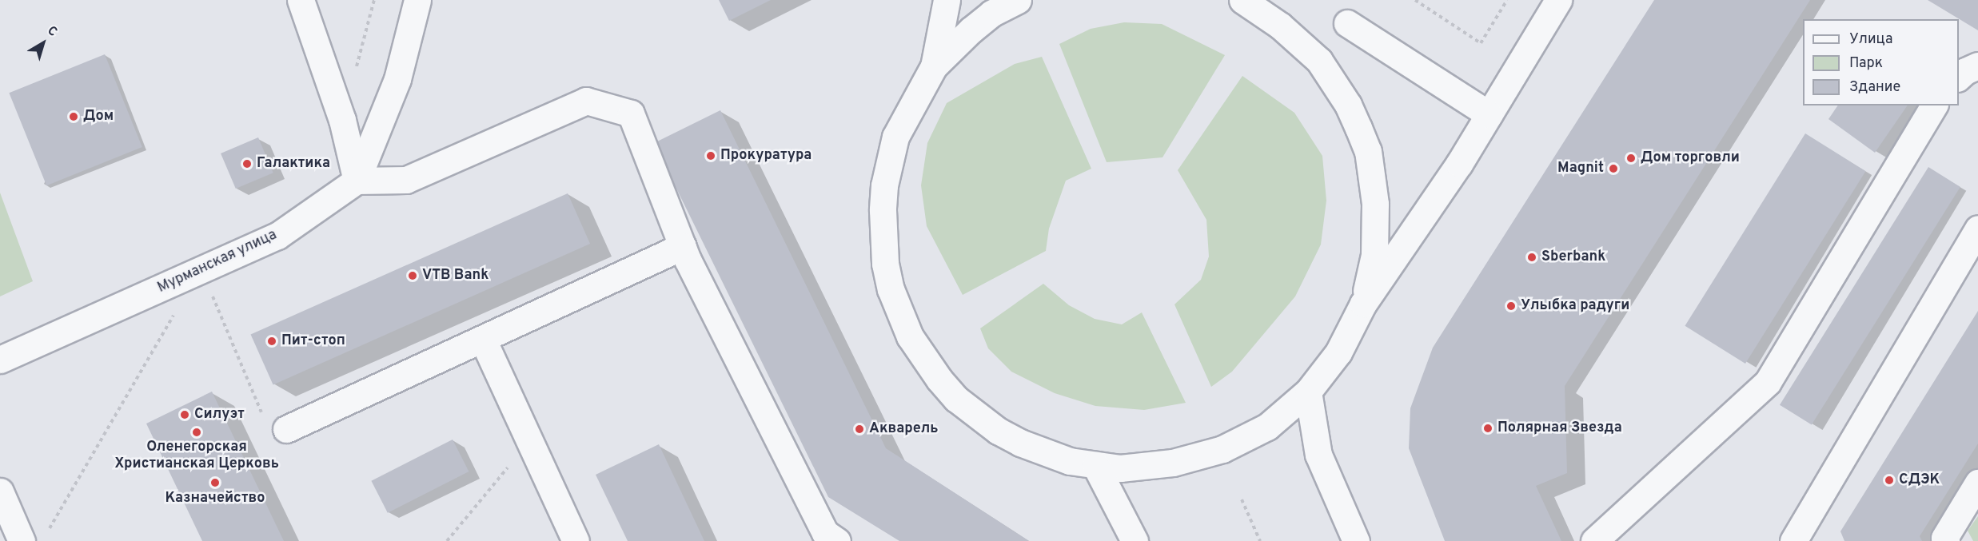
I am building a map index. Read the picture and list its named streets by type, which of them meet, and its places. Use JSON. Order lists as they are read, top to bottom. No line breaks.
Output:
{"streets":{"street":["Мурманская улица"]},"places":["Дом","Прокуратура","Дом торговли","Галактика","Magnit","Sberbank","VTB Bank","Улыбка радуги","Пит-стоп","Силуэт","Полярная Звезда","Акварель","Оленегорская Христианская Церковь","СДЭК","Казначейство"],"legend":["Улица","Парк","Здание"],"north":"top right"}
